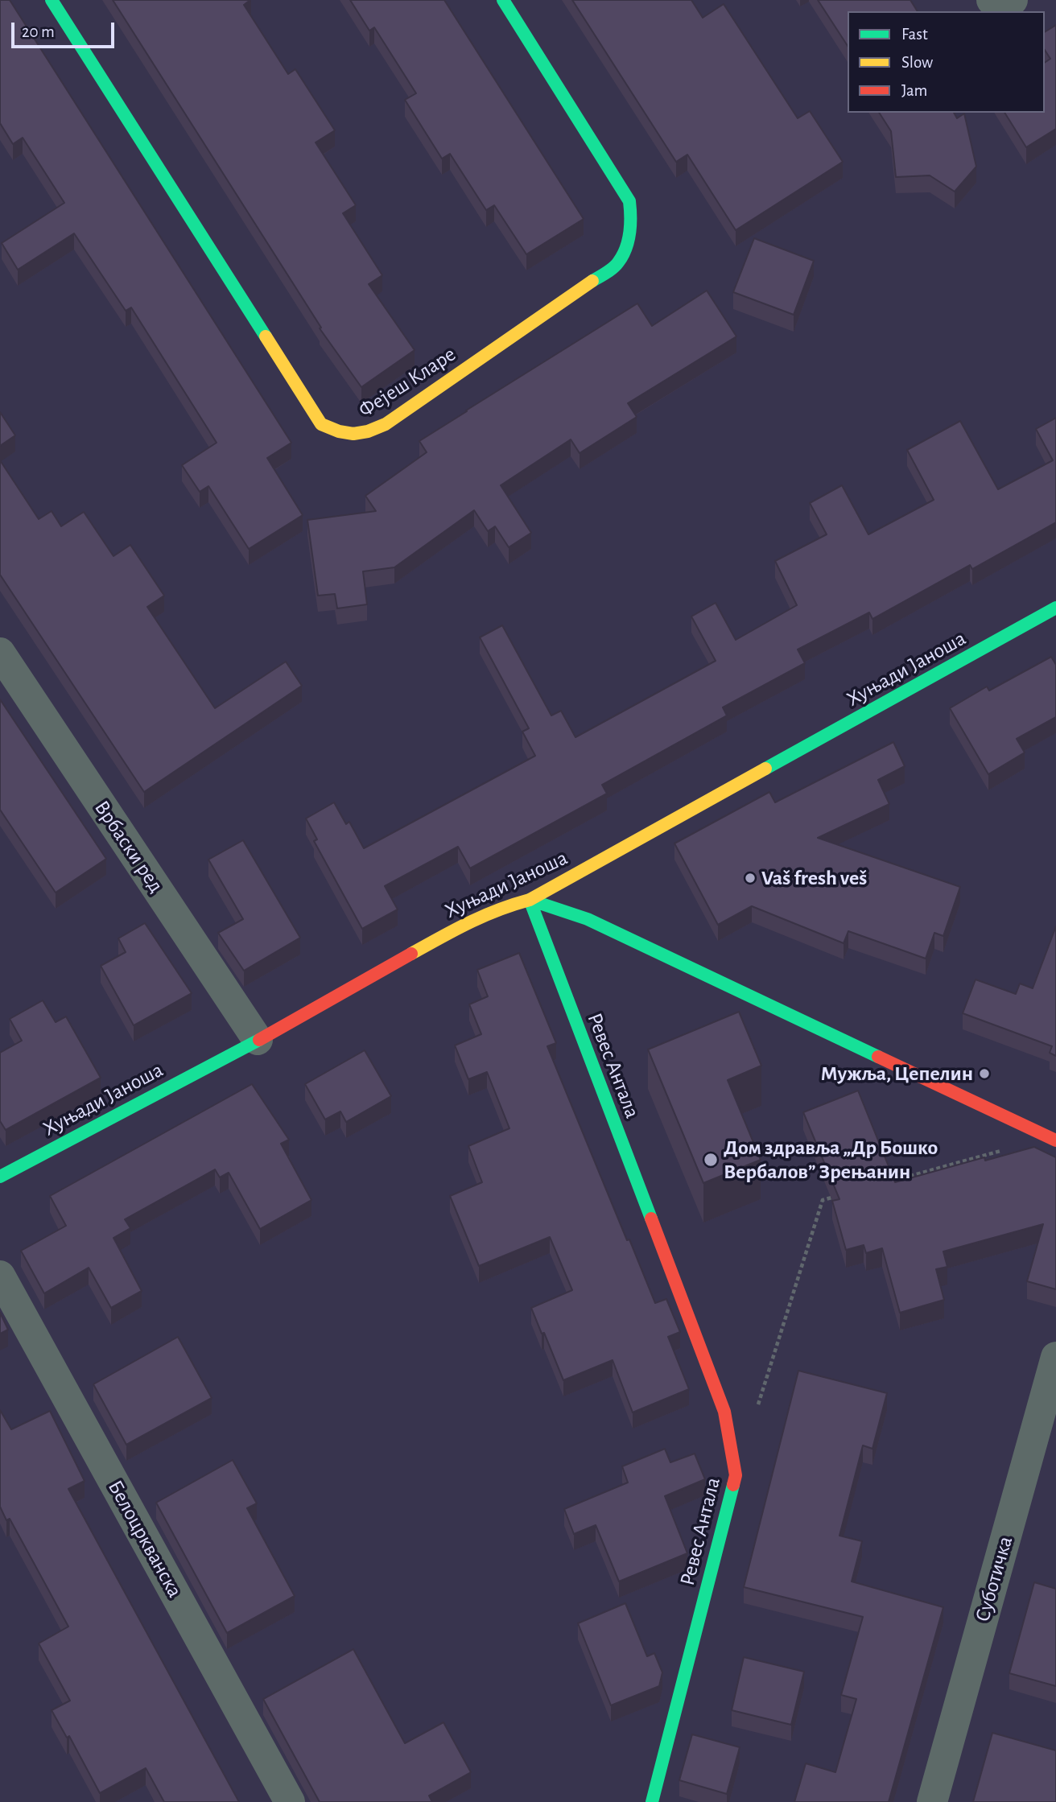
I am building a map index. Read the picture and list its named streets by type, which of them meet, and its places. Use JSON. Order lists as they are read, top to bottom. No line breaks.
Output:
{"streets":{"street":["Фејеш Кларе","Хуњади Јаноша","Врбаски ред","Ревес Антала","Белоцркванска","Суботичка"]},"crossings":[["Хуњади Јаноша","Врбаски ред"],["Хуњади Јаноша","Ревес Антала"]],"places":["Vaš fresh veš","Мужља, Цепелин","Дом здравља „Др Бошко Вербалов” Зрењанин"],"legend":["Fast","Slow","Jam"],"scale_bar":"20 m"}
